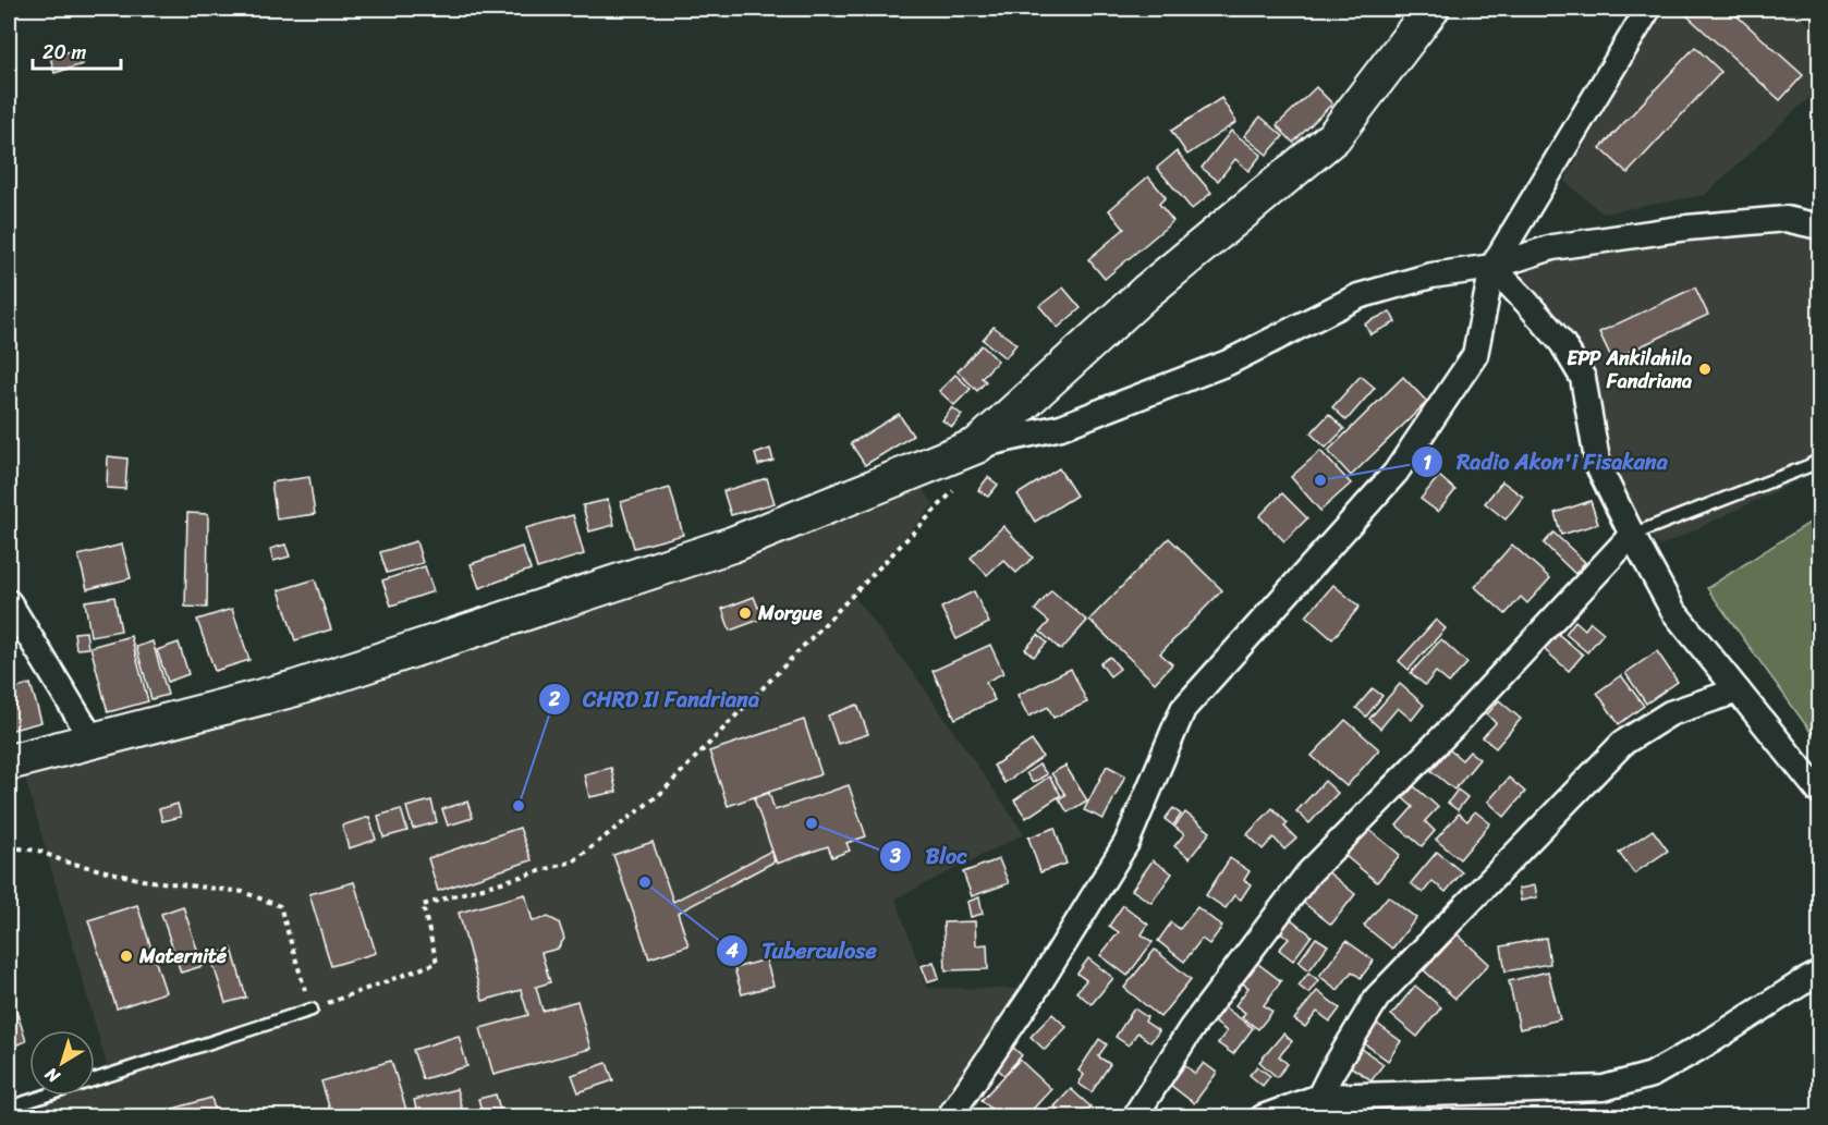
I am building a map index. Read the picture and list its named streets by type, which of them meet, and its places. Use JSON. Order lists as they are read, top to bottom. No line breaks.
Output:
{"places":["EPP Ankilahila Fandriana","Radio Akon'i Fisakana","Morgue","CHRD II Fandriana","Bloc","Tuberculose","Maternité"],"scale_bar":"20 m","north":"bottom left"}
